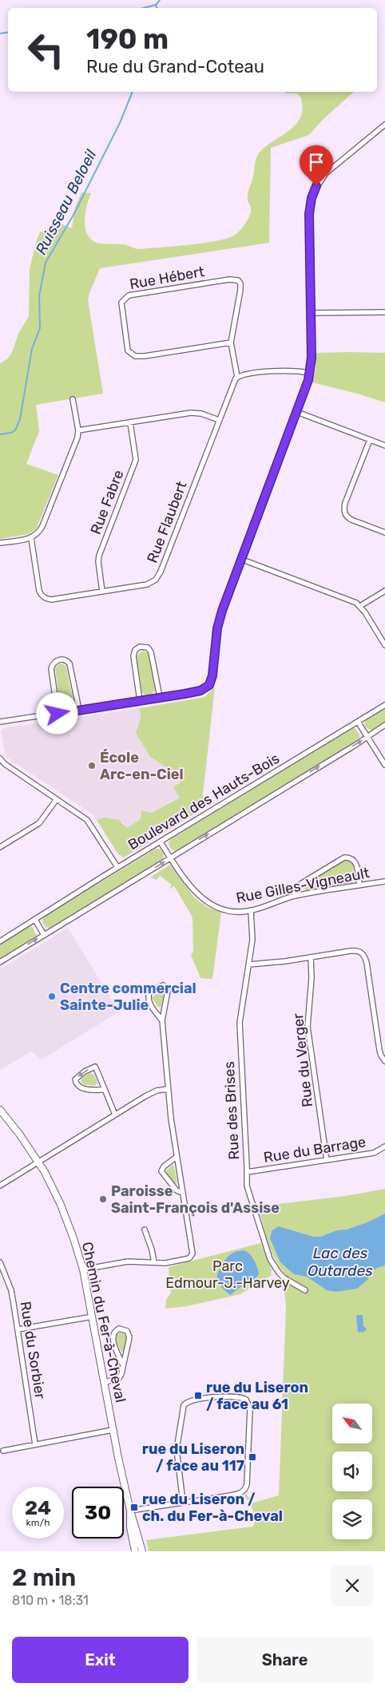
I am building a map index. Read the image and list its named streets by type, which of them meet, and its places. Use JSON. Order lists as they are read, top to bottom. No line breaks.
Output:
{"streets":{"street":["Rue Hébert","Rue Fabre","Rue Flaubert","Boulevard des Hauts-Bois","Rue Gilles-Vigneault","Rue du Verger","Rue des Brises","Rue du Barrage","Chemin du Fer-à-Cheval","Rue du Sorbier"]},"crossings":[["Rue Hébert","Rue Flaubert"],["Rue Fabre","Rue Flaubert"],["Boulevard des Hauts-Bois","Rue Gilles-Vigneault"],["Rue Gilles-Vigneault","Rue des Brises"],["Rue du Verger","Rue du Barrage"],["Rue des Brises","Rue du Barrage"]],"water":["Ruisseau Beloeil","Lac des Outardes"],"parks":["Parc Edmour-J.-Harvey"],"places":{"other":["École Arc-en-Ciel","Centre commercial Sainte-Julie","Paroisse Saint-François d'Assise"],"transit":["rue du Liseron / face au 61","rue du Liseron / face au 117","rue du Liseron / ch. du Fer-à-Cheval"]},"north":"top left","page":{"turn":["190 m","Rue du Grand-Coteau"],"speed":"24 km/h","limit":"30","heading":["2 min","810 m · 18:31"],"buttons":["Exit","Share"]}}
